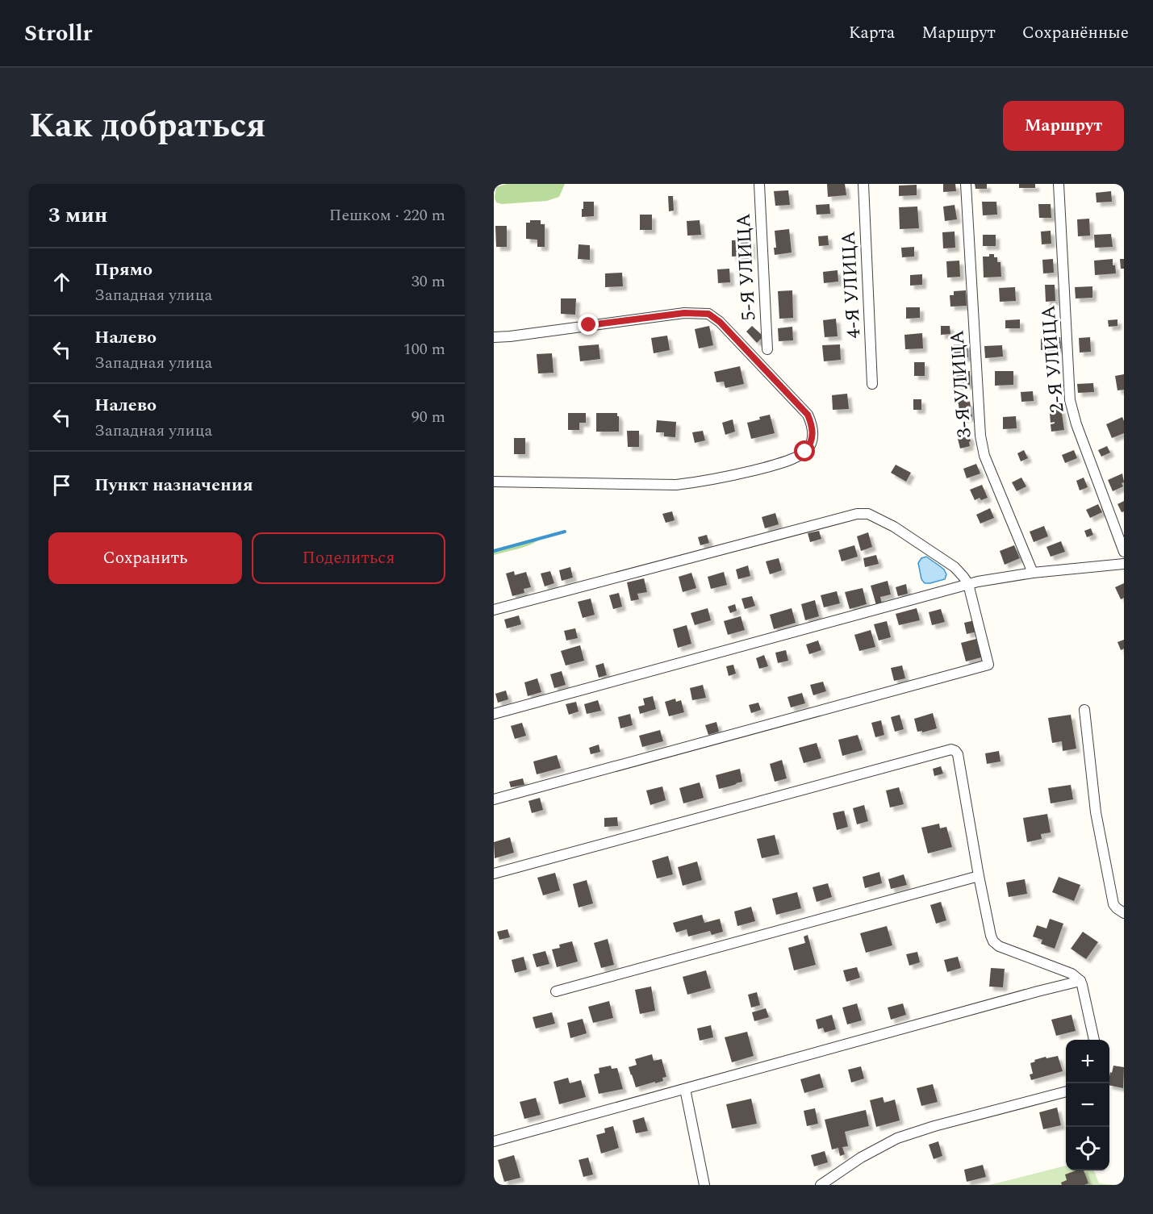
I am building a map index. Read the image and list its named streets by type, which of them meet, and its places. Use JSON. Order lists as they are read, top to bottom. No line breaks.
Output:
{"streets":{"street":["5-Я УЛИЦА","4-Я УЛИЦА","2-Я УЛИЦА","3-Я УЛИЦА"]},"page":{"header":"Strollr","nav":["Карта","Маршрут","Сохранённые"],"title":"Как добраться","buttons":["Маршрут",["Сохранить","Поделиться"]],"heading":["3 мин","Пешком · 220 m"],"list":[["Прямо","Западная улица","30 m"],["Налево","Западная улица","100 m"],["Налево","Западная улица","90 m"],"Пункт назначения"],"map_buttons":["+","−"]}}
